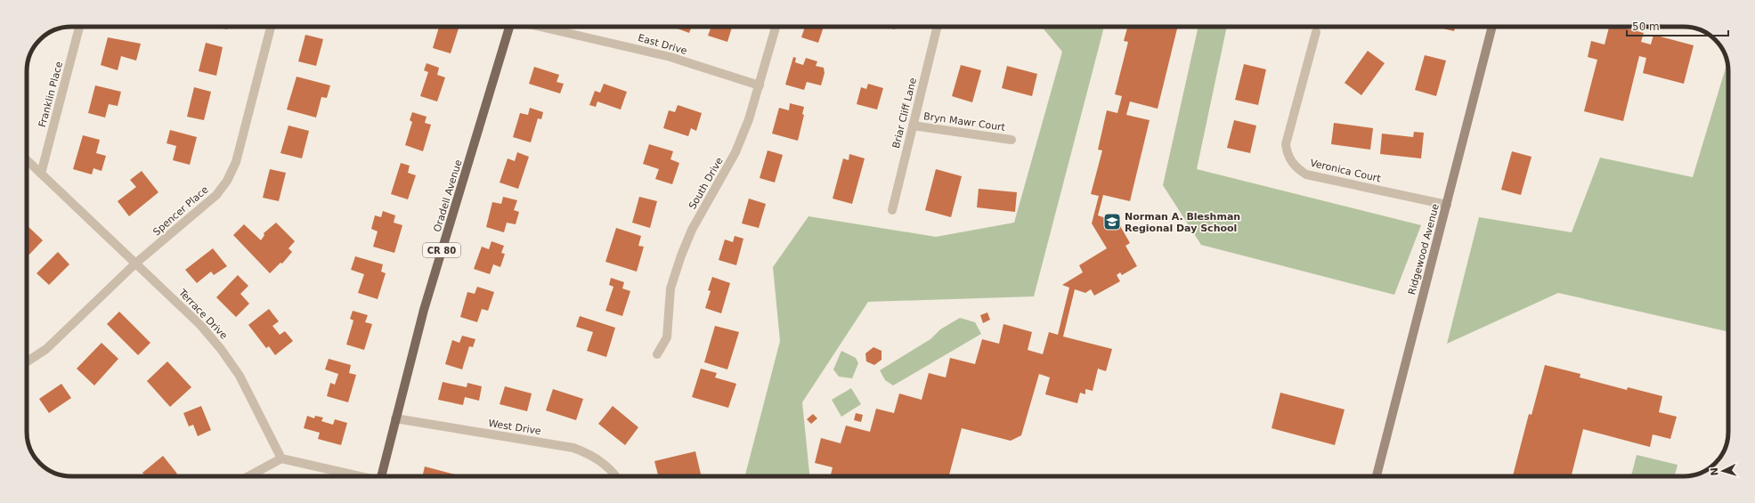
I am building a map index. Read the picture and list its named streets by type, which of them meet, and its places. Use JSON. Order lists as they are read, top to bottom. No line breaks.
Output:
{"streets":{"main road":["Oradell Avenue","CR 80"],"street":["East Drive","Franklin Place","Briar Cliff Lane","Bryn Mawr Court","Veronica Court","South Drive","Spencer Place","Ridgewood Avenue","Terrace Drive","West Drive"]},"crossings":[["East Drive","South Drive"],["Franklin Place","Terrace Drive"],["Briar Cliff Lane","Bryn Mawr Court"],["Veronica Court","Ridgewood Avenue"],["Oradell Avenue","West Drive"],["Spencer Place","Terrace Drive"]],"places":{"school or university":["Norman A. Bleshman Regional Day School"]},"scale_bar":"50 m","north":"left"}
